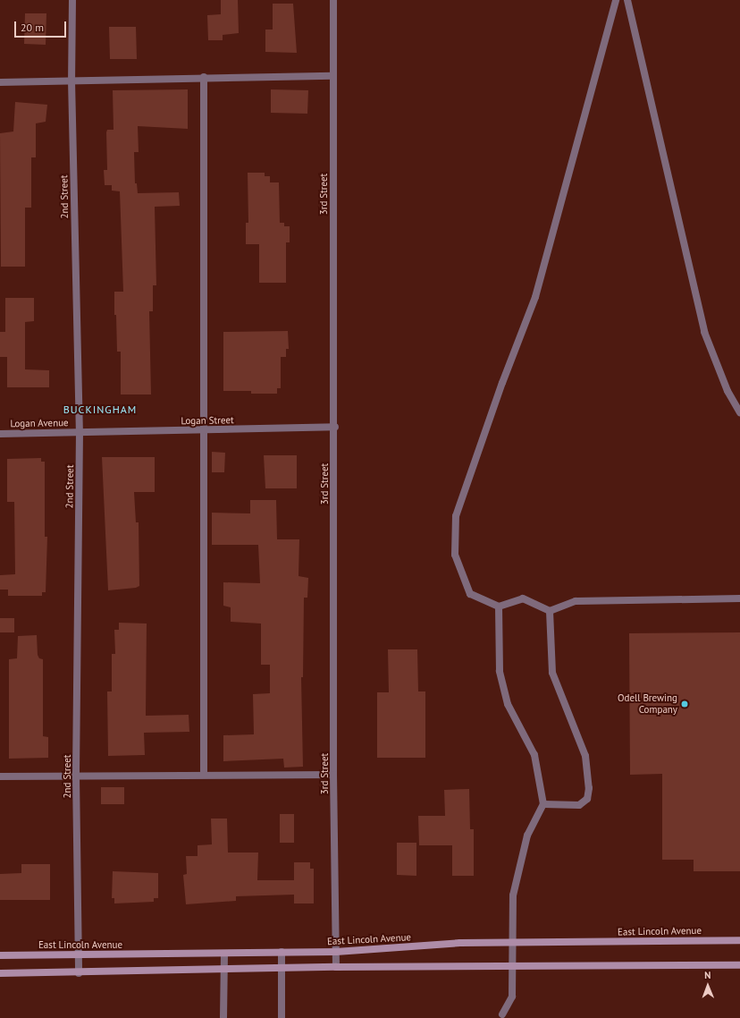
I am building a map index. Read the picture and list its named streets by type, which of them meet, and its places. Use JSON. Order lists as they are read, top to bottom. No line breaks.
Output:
{"streets":{"street":["3rd Street","2nd Street","Logan Street","Logan Avenue","East Lincoln Avenue"]},"crossings":[["3rd Street","Logan Street"],["3rd Street","East Lincoln Avenue"],["2nd Street","Logan Street"],["2nd Street","Logan Avenue"],["2nd Street","East Lincoln Avenue"],["Logan Street","Logan Avenue"]],"districts":["BUCKINGHAM"],"places":["Odell Brewing Company"],"scale_bar":"20 m","north":"top"}
